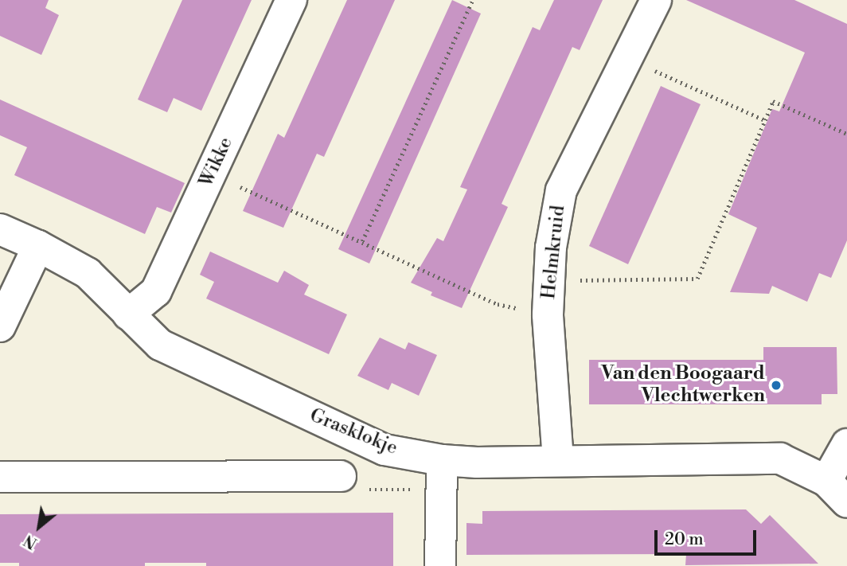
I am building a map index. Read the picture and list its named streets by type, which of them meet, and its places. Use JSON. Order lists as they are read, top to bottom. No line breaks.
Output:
{"streets":{"street":["Wikke","Helmkruid","Grasklokje"]},"crossings":[["Wikke","Grasklokje"],["Helmkruid","Grasklokje"]],"places":["Van den Boogaard Vlechtwerken"],"scale_bar":"20 m","north":"bottom left"}
